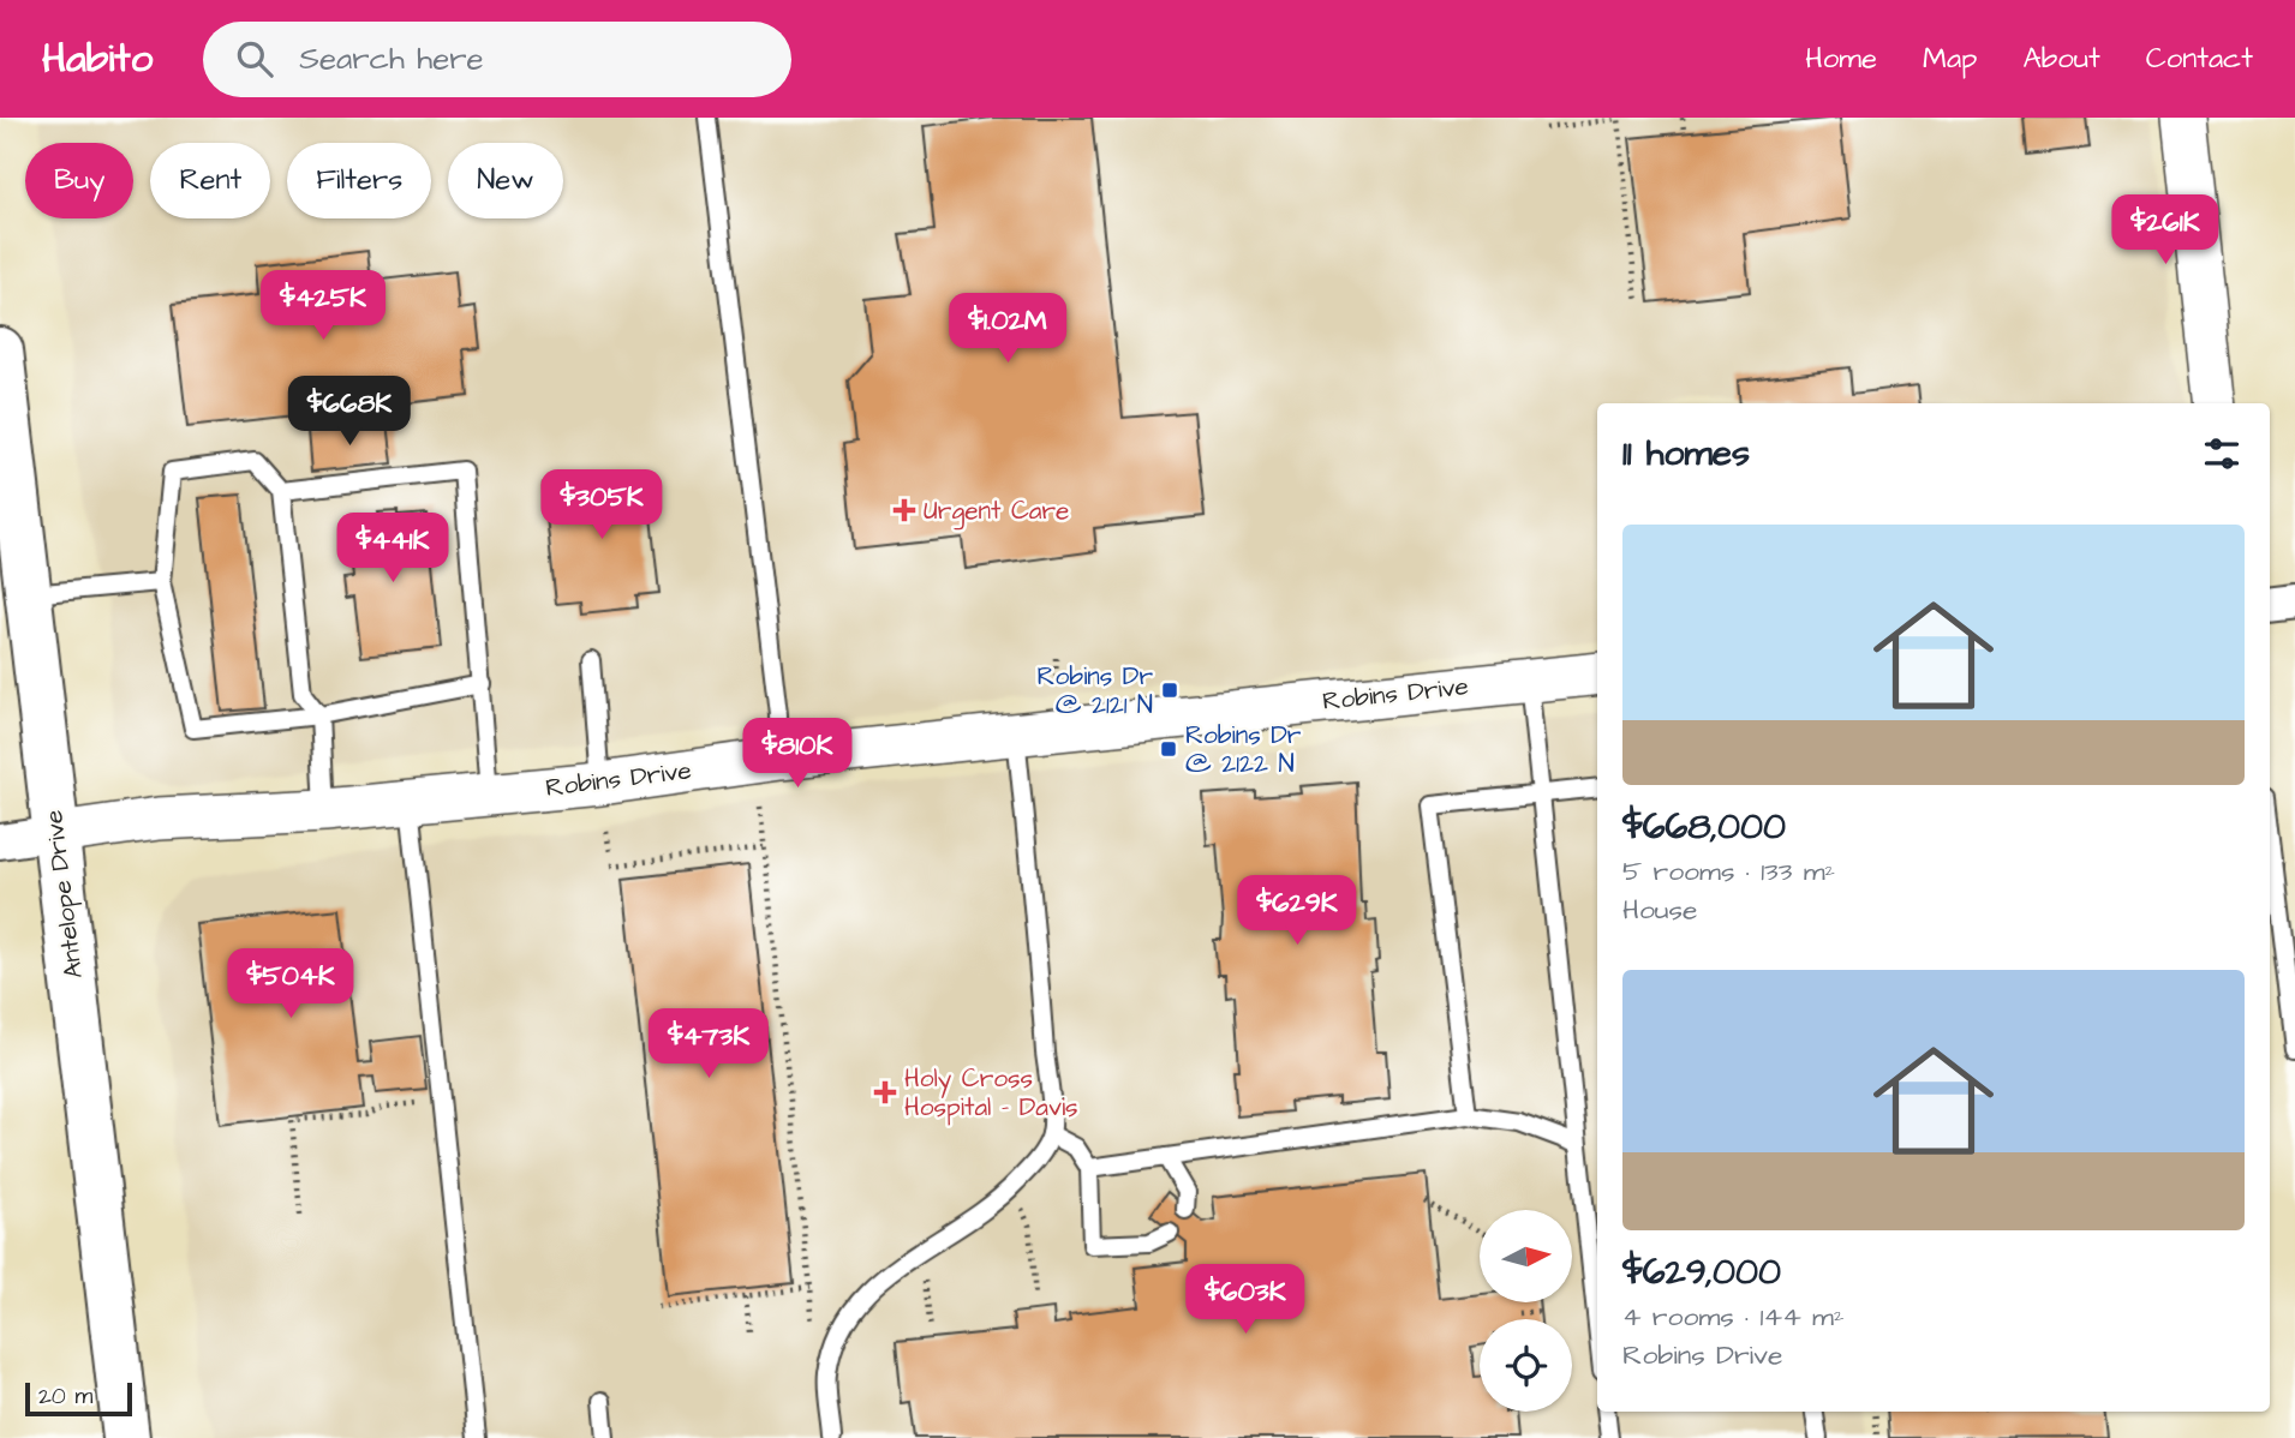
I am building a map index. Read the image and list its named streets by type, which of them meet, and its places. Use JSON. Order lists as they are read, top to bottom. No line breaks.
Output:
{"streets":{"main road":["Antelope Drive"],"street":["Robins Drive"]},"crossings":[["Robins Drive","Antelope Drive"]],"places":{"health":["Urgent Care","Holy Cross Hospital - Davis"],"transit":["Robins Dr @ 2121 N","Robins Dr @ 2122 N"]},"scale_bar":"20 m","north":"right","page":{"header":"Habito","search":"Search here","nav":["Home","Map","About","Contact"],"chip":["Buy","Rent","Filters","New"],"price":["$261K","$425K","$1.02M","$668K","$305K","$441K","$810K","$629K","$504K","$473K","$603K"],"heading":"11 homes","list":[{"name":"$668,000","note":"5 rooms · 133 m² · House"},{"name":"$629,000","note":"4 rooms · 144 m² · Robins Drive"}],"scale":"20 m"}}
